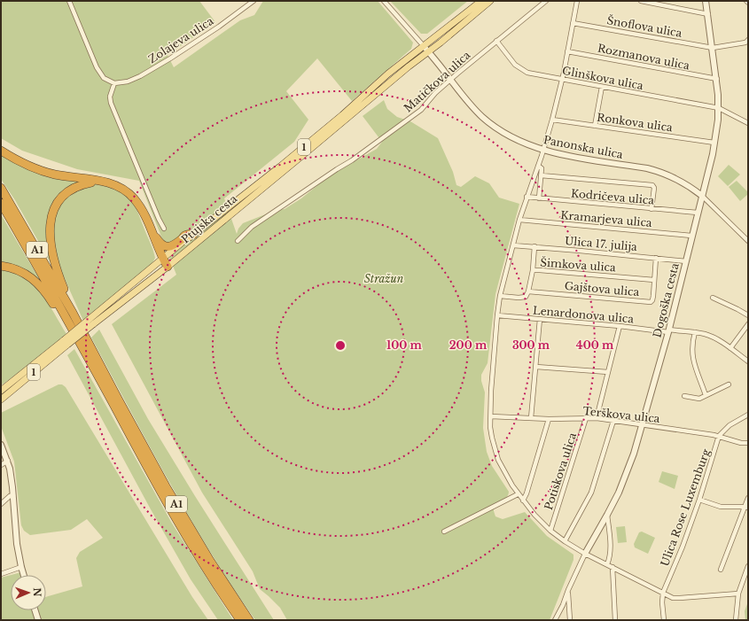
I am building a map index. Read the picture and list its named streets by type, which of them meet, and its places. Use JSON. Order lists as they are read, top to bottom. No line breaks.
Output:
{"streets":{"highway":["A1"],"main road":["1","Ptujska cesta"],"street":["Šnoflova ulica","Zolajeva ulica","Rozmanova ulica","Glinškova ulica","Matičkova ulica","Ronkova ulica","Panonska ulica","Kodričeva ulica","Kramarjeva ulica","Ulica 17. julija","Šimkova ulica","Gajštova ulica","Dogoška cesta","Lenardonova ulica","Terškova ulica","Potiskova ulica","Ulica Rose Luxemburg"]},"crossings":[["Šnoflova ulica","Dogoška cesta"],["Rozmanova ulica","Dogoška cesta"],["Glinškova ulica","Matičkova ulica"],["Glinškova ulica","Dogoška cesta"],["Matičkova ulica","Panonska ulica"],["Ronkova ulica","Dogoška cesta"],["Panonska ulica","Ptujska cesta"],["Panonska ulica","Dogoška cesta"],["Kodričeva ulica","Dogoška cesta"],["Kramarjeva ulica","Dogoška cesta"],["Ulica 17. julija","Gajštova ulica"],["Ulica 17. julija","Dogoška cesta"],["Šimkova ulica","Gajštova ulica"],["Dogoška cesta","Lenardonova ulica"],["Dogoška cesta","Terškova ulica"],["Terškova ulica","Potiskova ulica"],["Terškova ulica","Ulica Rose Luxemburg"]],"parks":["Stražun"],"north":"right","rings":["100 m","200 m","300 m","400 m"]}
